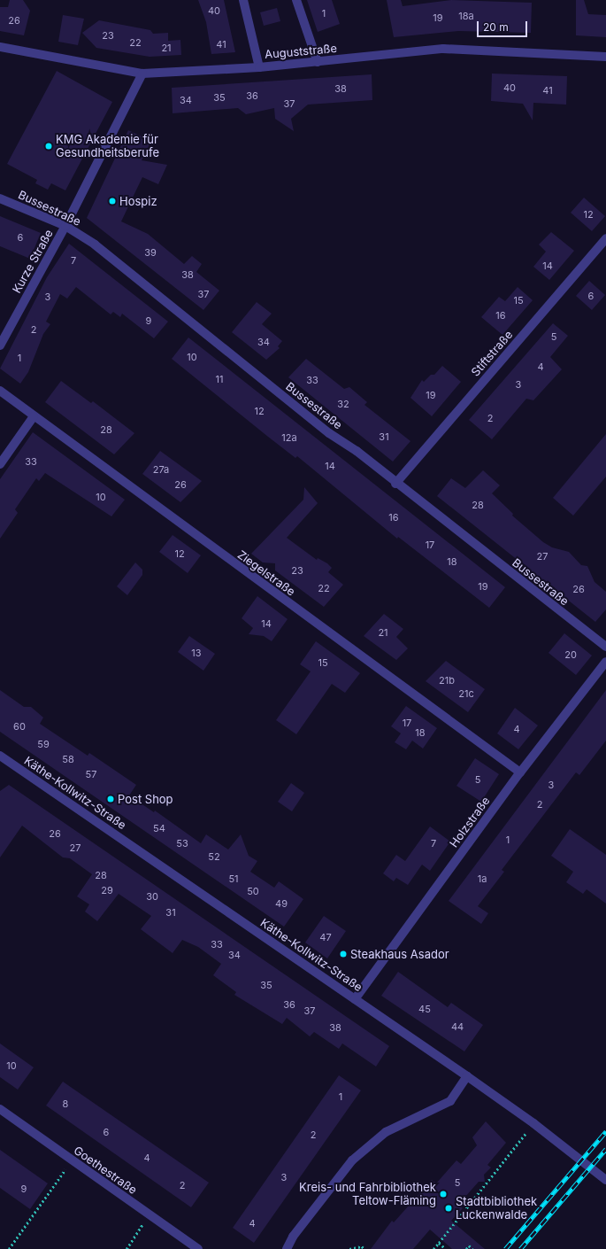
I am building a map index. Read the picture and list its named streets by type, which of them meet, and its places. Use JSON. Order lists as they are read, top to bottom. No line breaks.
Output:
{"streets":{"street":["Auguststraße","Bussestraße","Kurze Straße","Stiftstraße","Ziegelstraße","Käthe-Kollwitz-Straße","Holzstraße","Goethestraße"]},"crossings":[["Auguststraße","Kurze Straße"],["Bussestraße","Kurze Straße"],["Bussestraße","Stiftstraße"],["Ziegelstraße","Holzstraße"],["Käthe-Kollwitz-Straße","Holzstraße"]],"places":["KMG Akademie für Gesundheitsberufe","Hospiz","Post Shop","Steakhaus Asador","Kreis- und Fahrbibliothek Teltow-Fläming","Stadtbibliothek Luckenwalde"],"house_numbers":["40","1","18a","19","26","23","22","41","21","40","38","41","36","35","34","37","12","6","39","7","14","38","37","6","3","15","16","9","2","5","34","10","1","4","11","33","3","19","32","12","2","28","31","12a","33","14","27a","26","10","28","16","17","12","27","18","23","19","22","26","14","21","13","20","15","21b","21c","17","60","4","18","59","58","57","5","3","2","54","26","1","53","7","27","52","28","51","1a","29","50","30","49","31","47","33","34","35","36","45","37","44","38","10","1","8","6","2","4","3","5","2","9","4"],"scale_bar":"20 m"}
